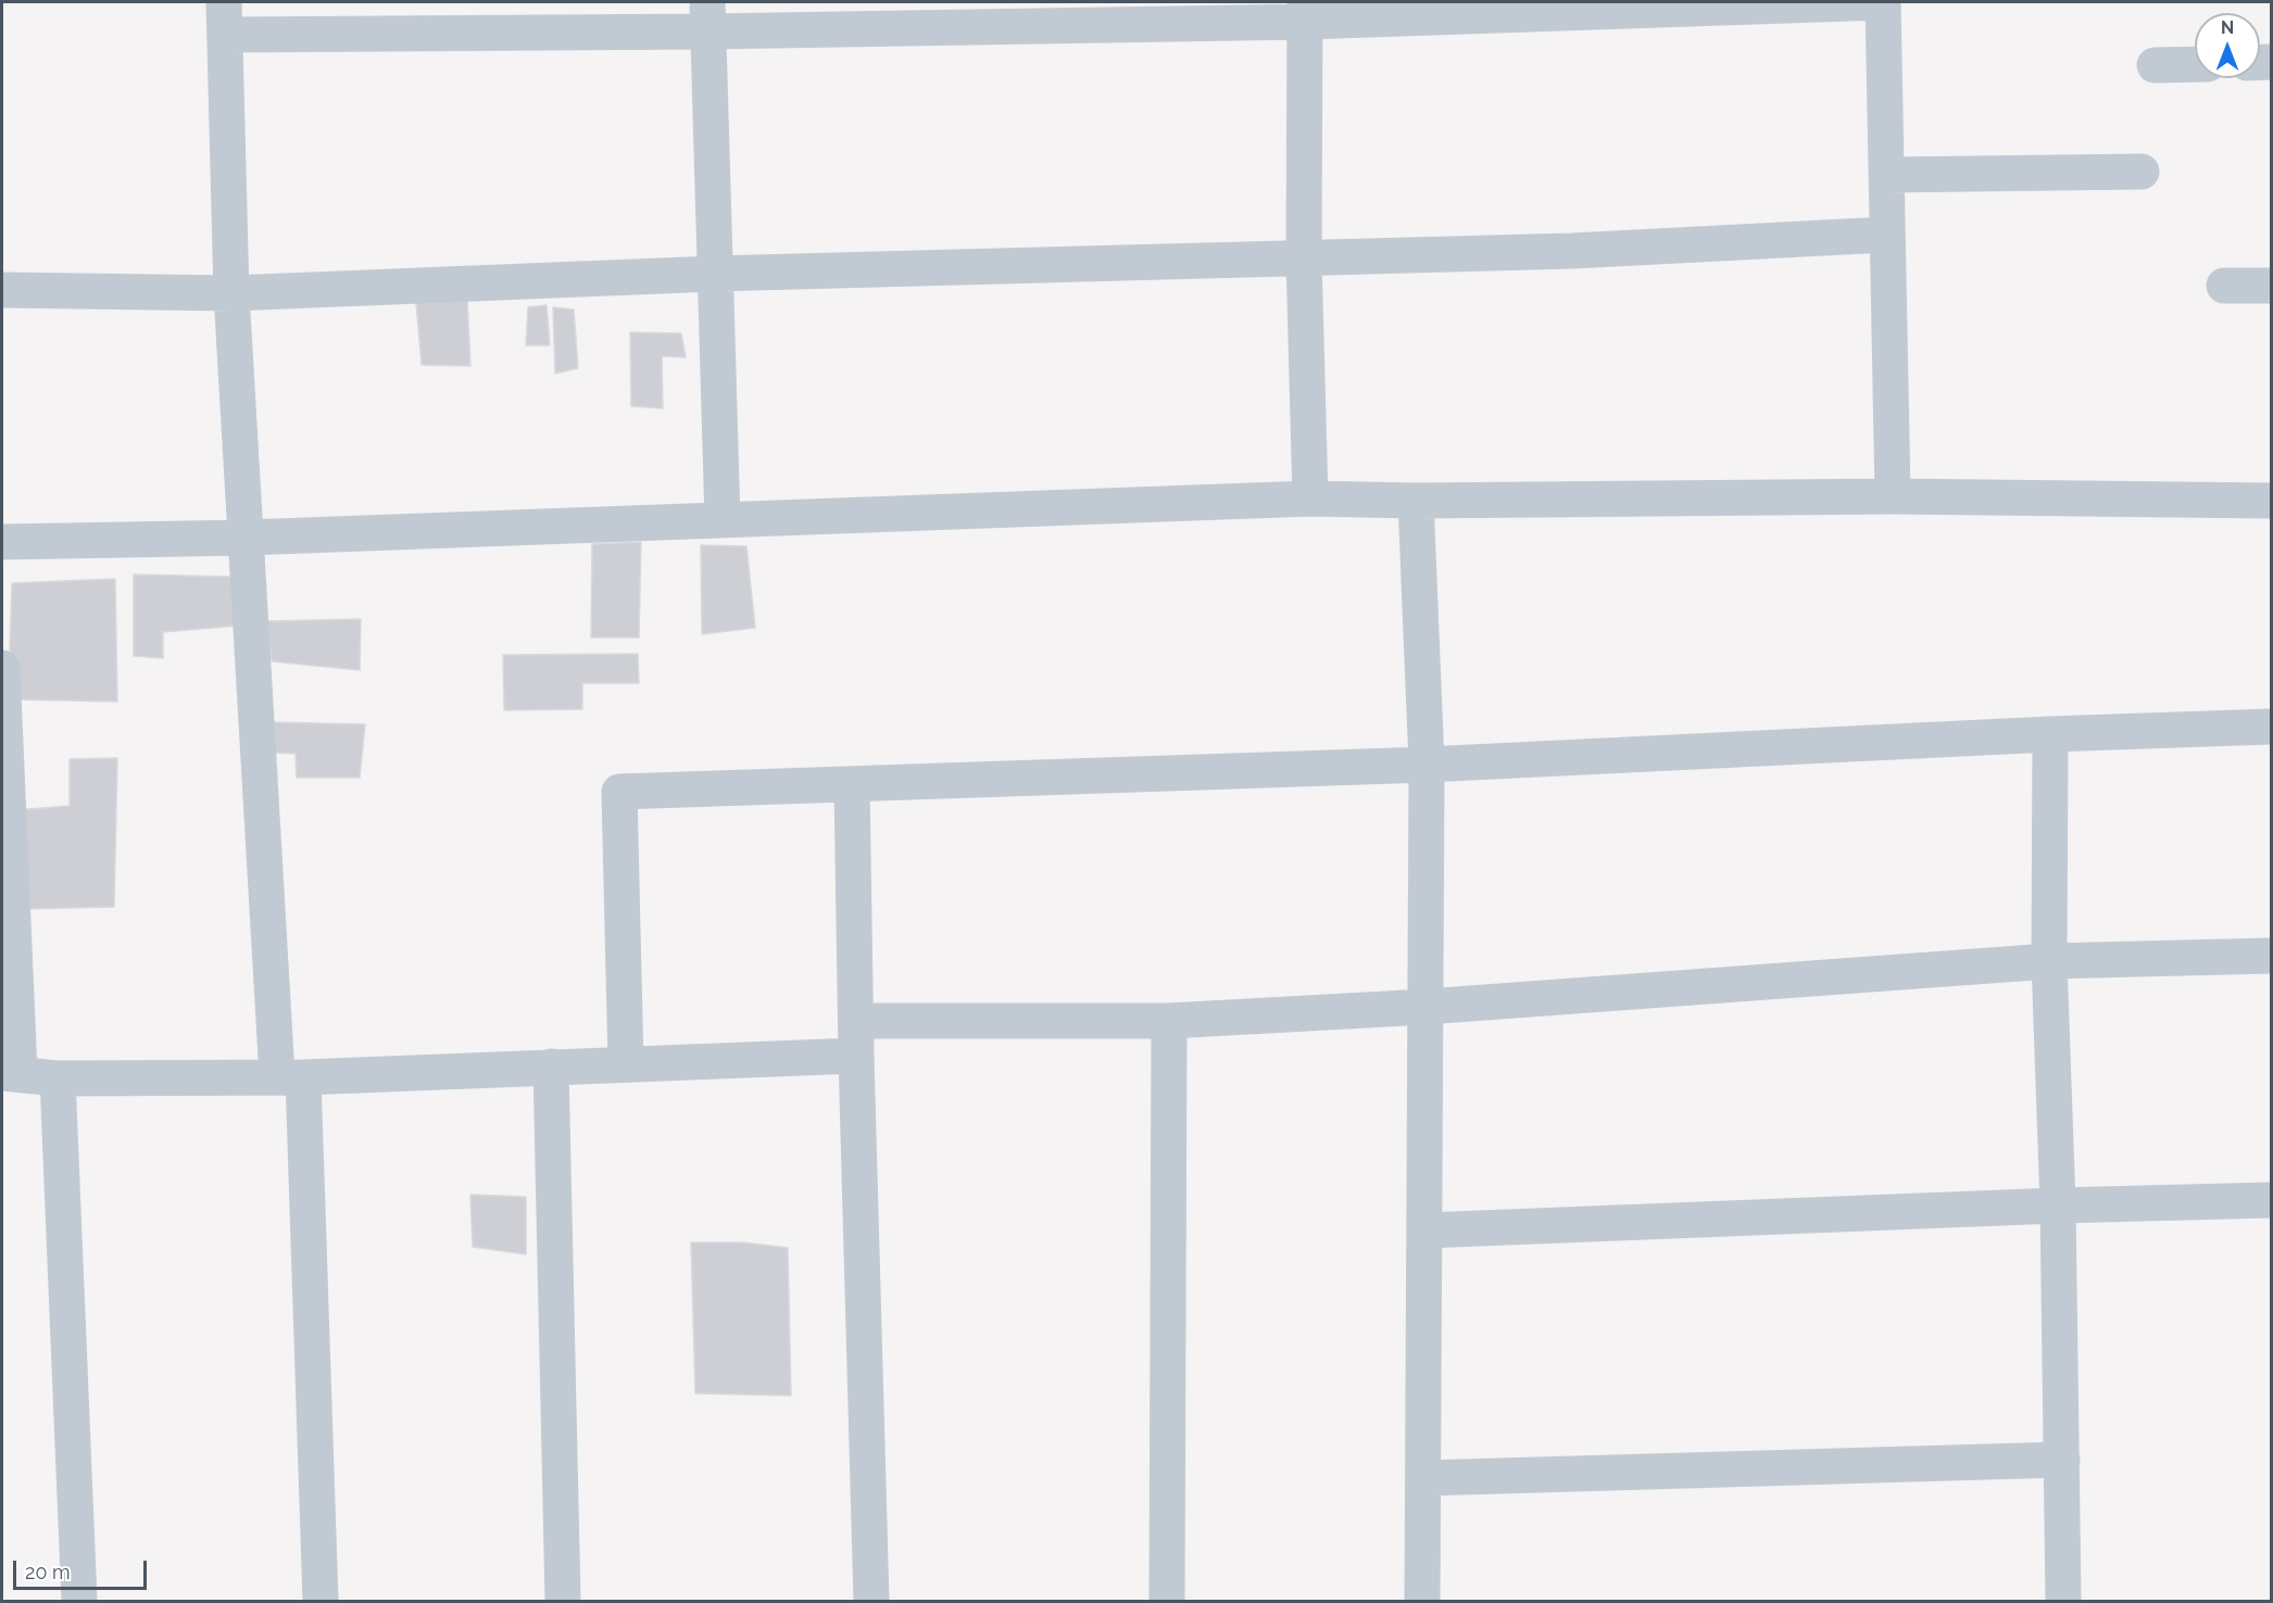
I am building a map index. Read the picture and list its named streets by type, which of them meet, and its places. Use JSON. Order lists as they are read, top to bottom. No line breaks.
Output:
{"scale_bar":"20 m","north":"top"}
